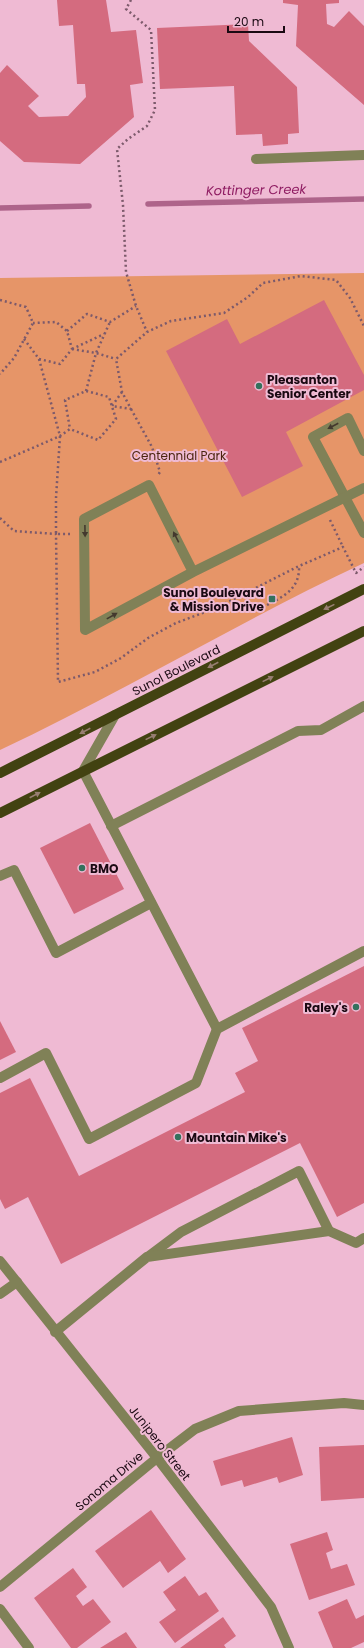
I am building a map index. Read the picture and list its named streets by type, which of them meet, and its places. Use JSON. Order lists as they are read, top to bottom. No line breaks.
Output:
{"streets":{"main road":["Sunol Boulevard"],"street":["Junipero Street","Sonoma Drive"]},"crossings":[["Junipero Street","Sonoma Drive"]],"water":["Kottinger Creek"],"parks":["Centennial Park"],"places":{"other":["Pleasanton Senior Center","BMO","Raley's","Mountain Mike's"],"transit":["Sunol Boulevard & Mission Drive"]},"scale_bar":"20 m"}
